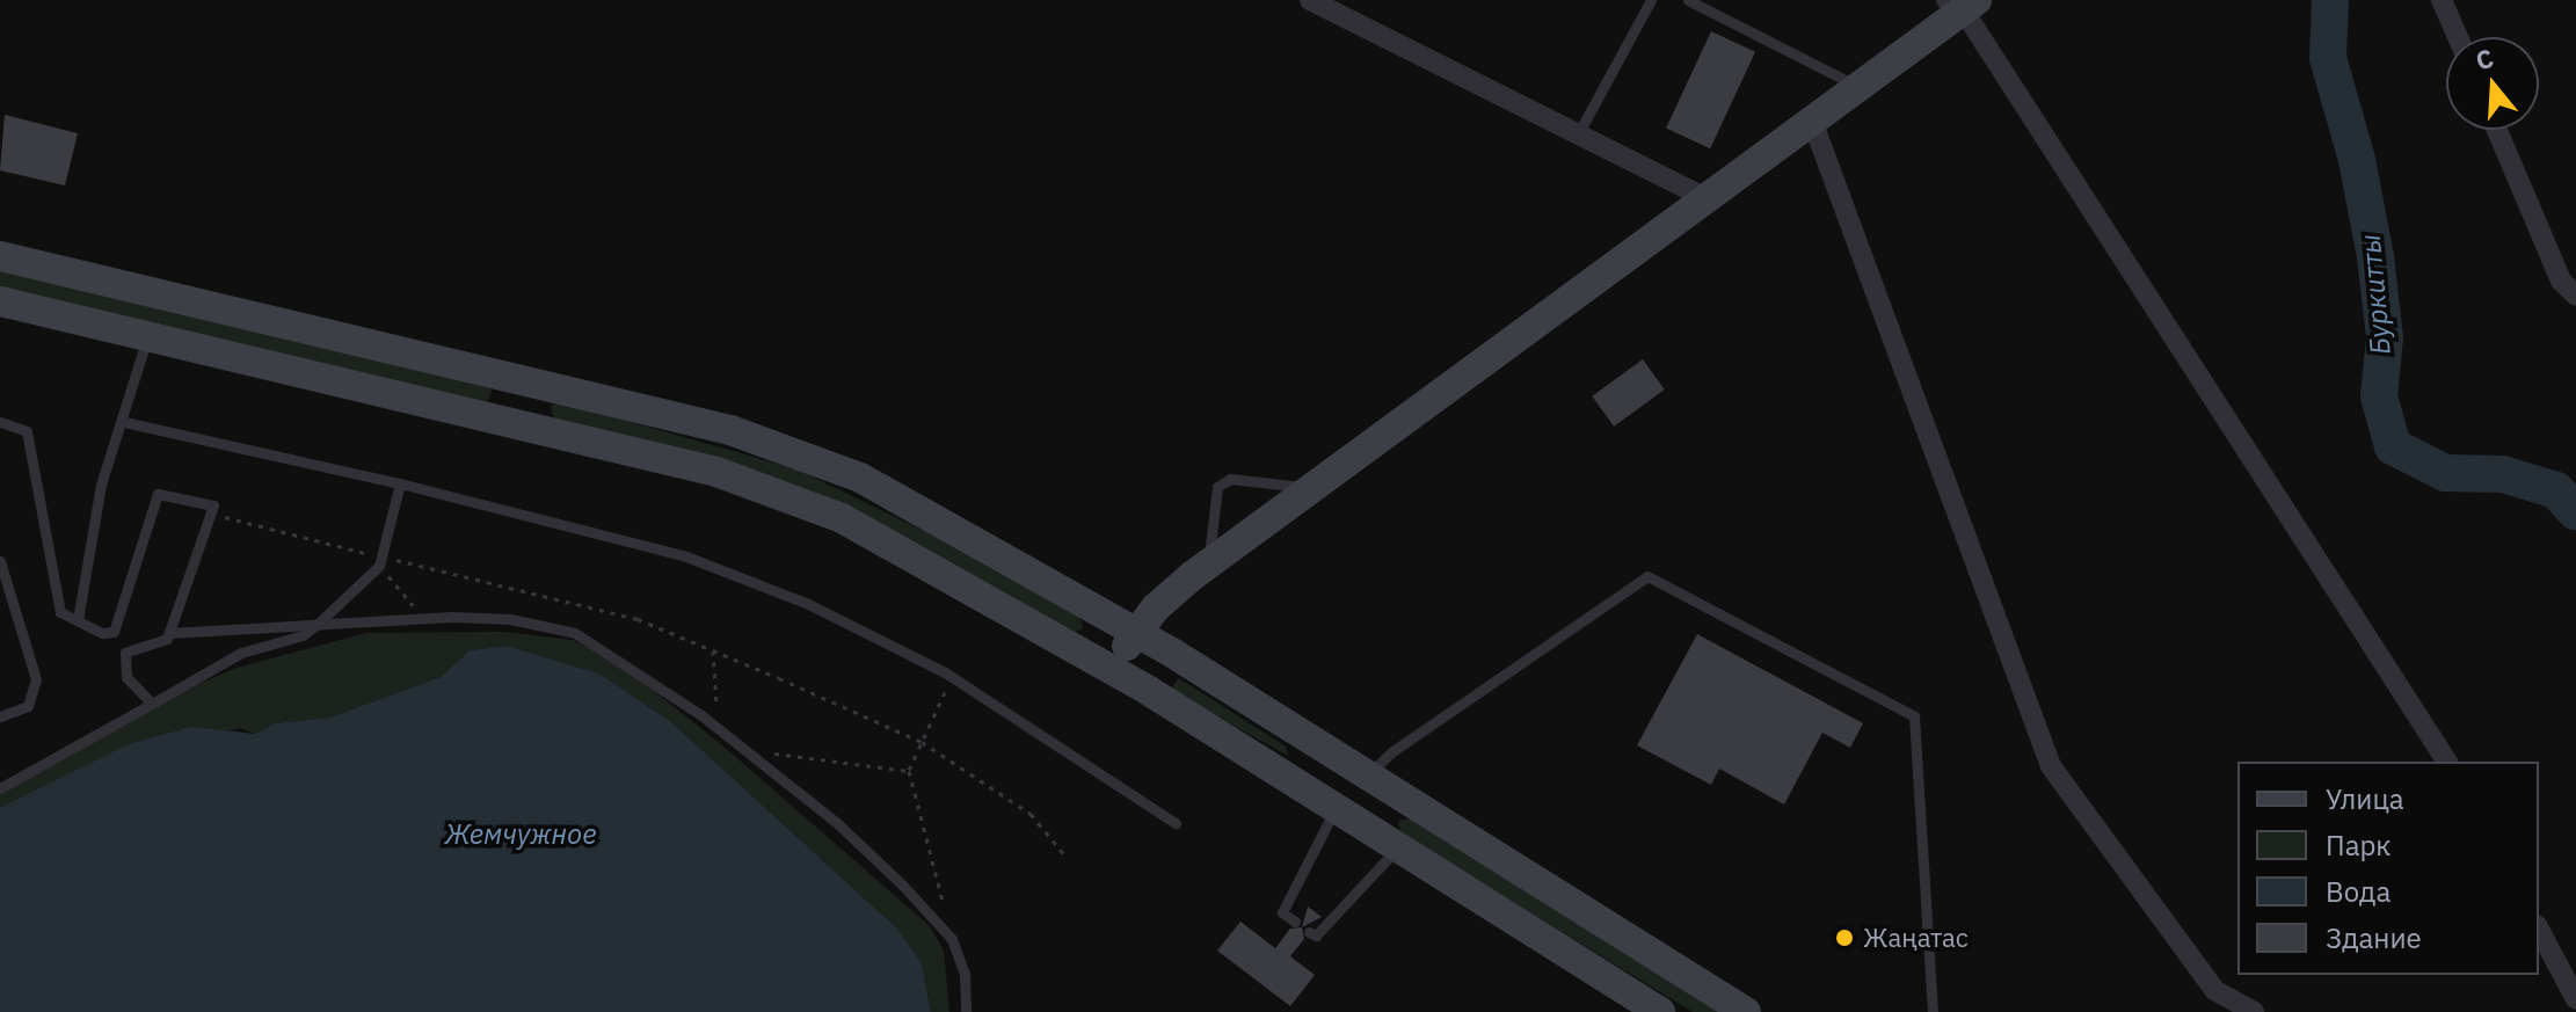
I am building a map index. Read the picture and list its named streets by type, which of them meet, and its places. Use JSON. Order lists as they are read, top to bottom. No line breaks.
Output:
{"water":["Буркитты","Жемчужное"],"places":["Жаңатас"],"legend":["Улица","Парк","Вода","Здание"],"north":"top"}
